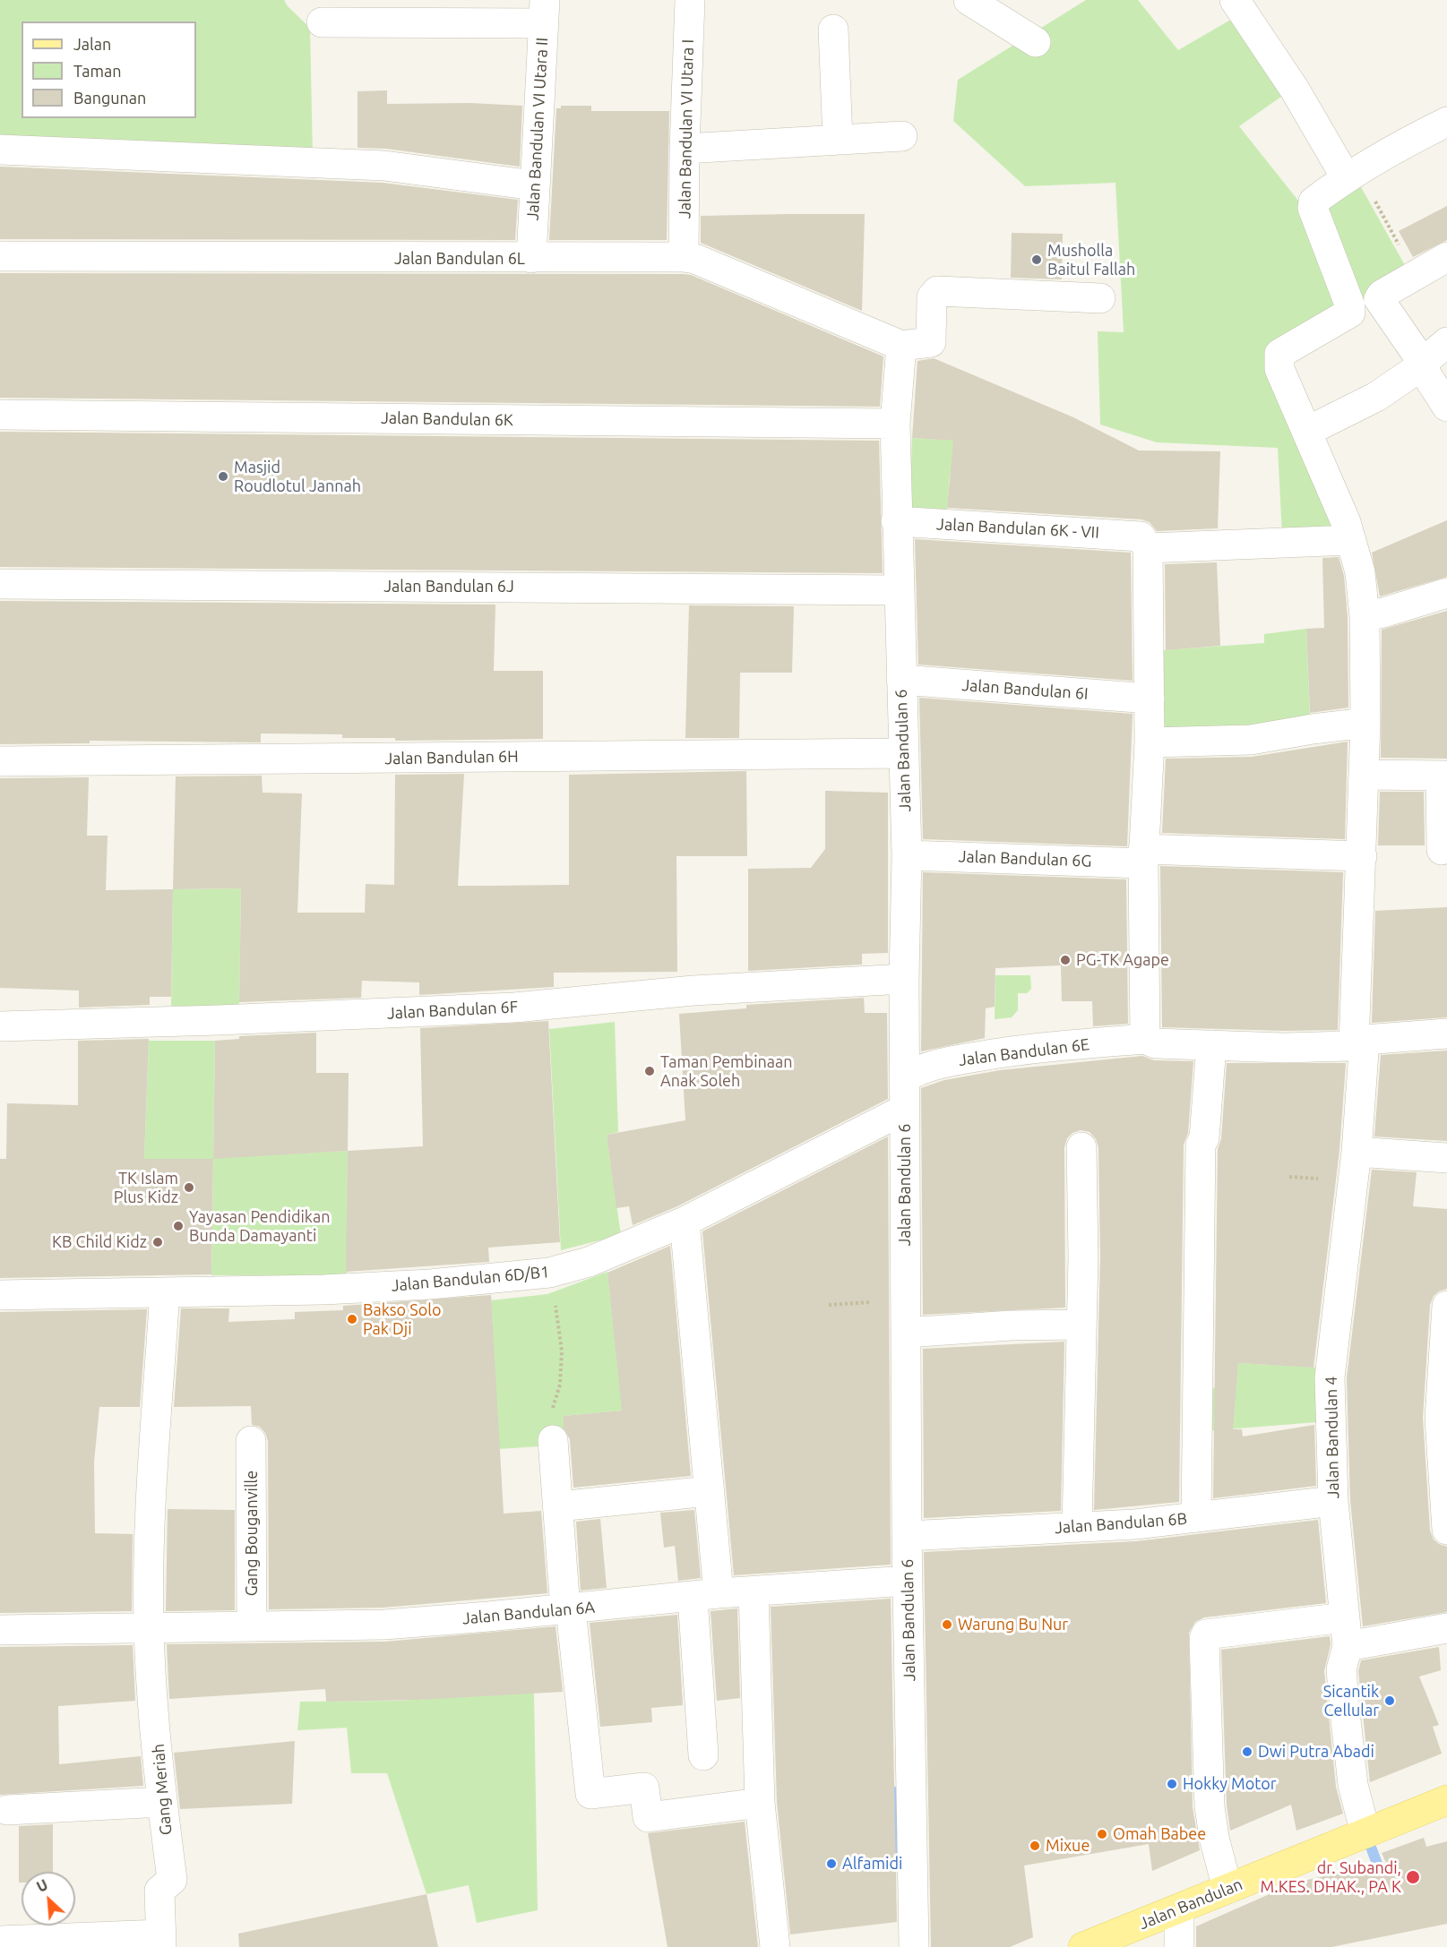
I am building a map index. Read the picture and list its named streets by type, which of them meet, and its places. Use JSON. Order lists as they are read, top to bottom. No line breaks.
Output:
{"streets":{"main road":["Jalan Bandulan"],"street":["Jalan Bandulan VI Utara II","Jalan Bandulan VI Utara I","Jalan Bandulan 6L","Jalan Bandulan 6K","Jalan Bandulan 6K - VII","Jalan Bandulan 6J","Jalan Bandulan 6I","Jalan Bandulan 6","Jalan Bandulan 6H","Jalan Bandulan 6G","Jalan Bandulan 6F","Jalan Bandulan 6E","Jalan Bandulan 6D/B1","Jalan Bandulan 4","Jalan Bandulan 6B","Gang Bouganville","Jalan Bandulan 6A","Gang Meriah"]},"crossings":[["Jalan Bandulan VI Utara II","Jalan Bandulan 6L"],["Jalan Bandulan VI Utara I","Jalan Bandulan 6L"],["Jalan Bandulan 6L","Jalan Bandulan 6"],["Jalan Bandulan 6K","Jalan Bandulan 6"],["Jalan Bandulan 6K - VII","Jalan Bandulan 6"],["Jalan Bandulan 6K - VII","Jalan Bandulan 4"],["Jalan Bandulan 6J","Jalan Bandulan 6"],["Jalan Bandulan 6I","Jalan Bandulan 6"],["Jalan Bandulan 6","Jalan Bandulan 6H"],["Jalan Bandulan 6","Jalan Bandulan 6G"],["Jalan Bandulan 6","Jalan Bandulan 6F"],["Jalan Bandulan 6","Jalan Bandulan 6E"],["Jalan Bandulan 6","Jalan Bandulan 6D/B1"],["Jalan Bandulan 6","Jalan Bandulan 6B"],["Jalan Bandulan 6","Jalan Bandulan 6A"],["Jalan Bandulan 6G","Jalan Bandulan 4"],["Jalan Bandulan 6E","Jalan Bandulan 4"],["Jalan Bandulan 6D/B1","Gang Meriah"],["Jalan Bandulan 4","Jalan Bandulan 6B"],["Jalan Bandulan 4","Jalan Bandulan"],["Gang Bouganville","Jalan Bandulan 6A"],["Jalan Bandulan 6A","Gang Meriah"]],"places":["Musholla Baitul Fallah","Masjid Roudlotul Jannah","PG-TK Agape","Taman Pembinaan Anak Soleh","TK Islam Plus Kidz","Yayasan Pendidikan Bunda Damayanti","KB Child Kidz","Bakso Solo Pak Dji","Warung Bu Nur","Sicantik Cellular","Dwi Putra Abadi","Hokky Motor","Omah Babee","Mixue","Alfamidi","dr. Subandi, M.KES. DHAK., PA K"],"legend":["Jalan","Taman","Bangunan"],"north":"top left"}
